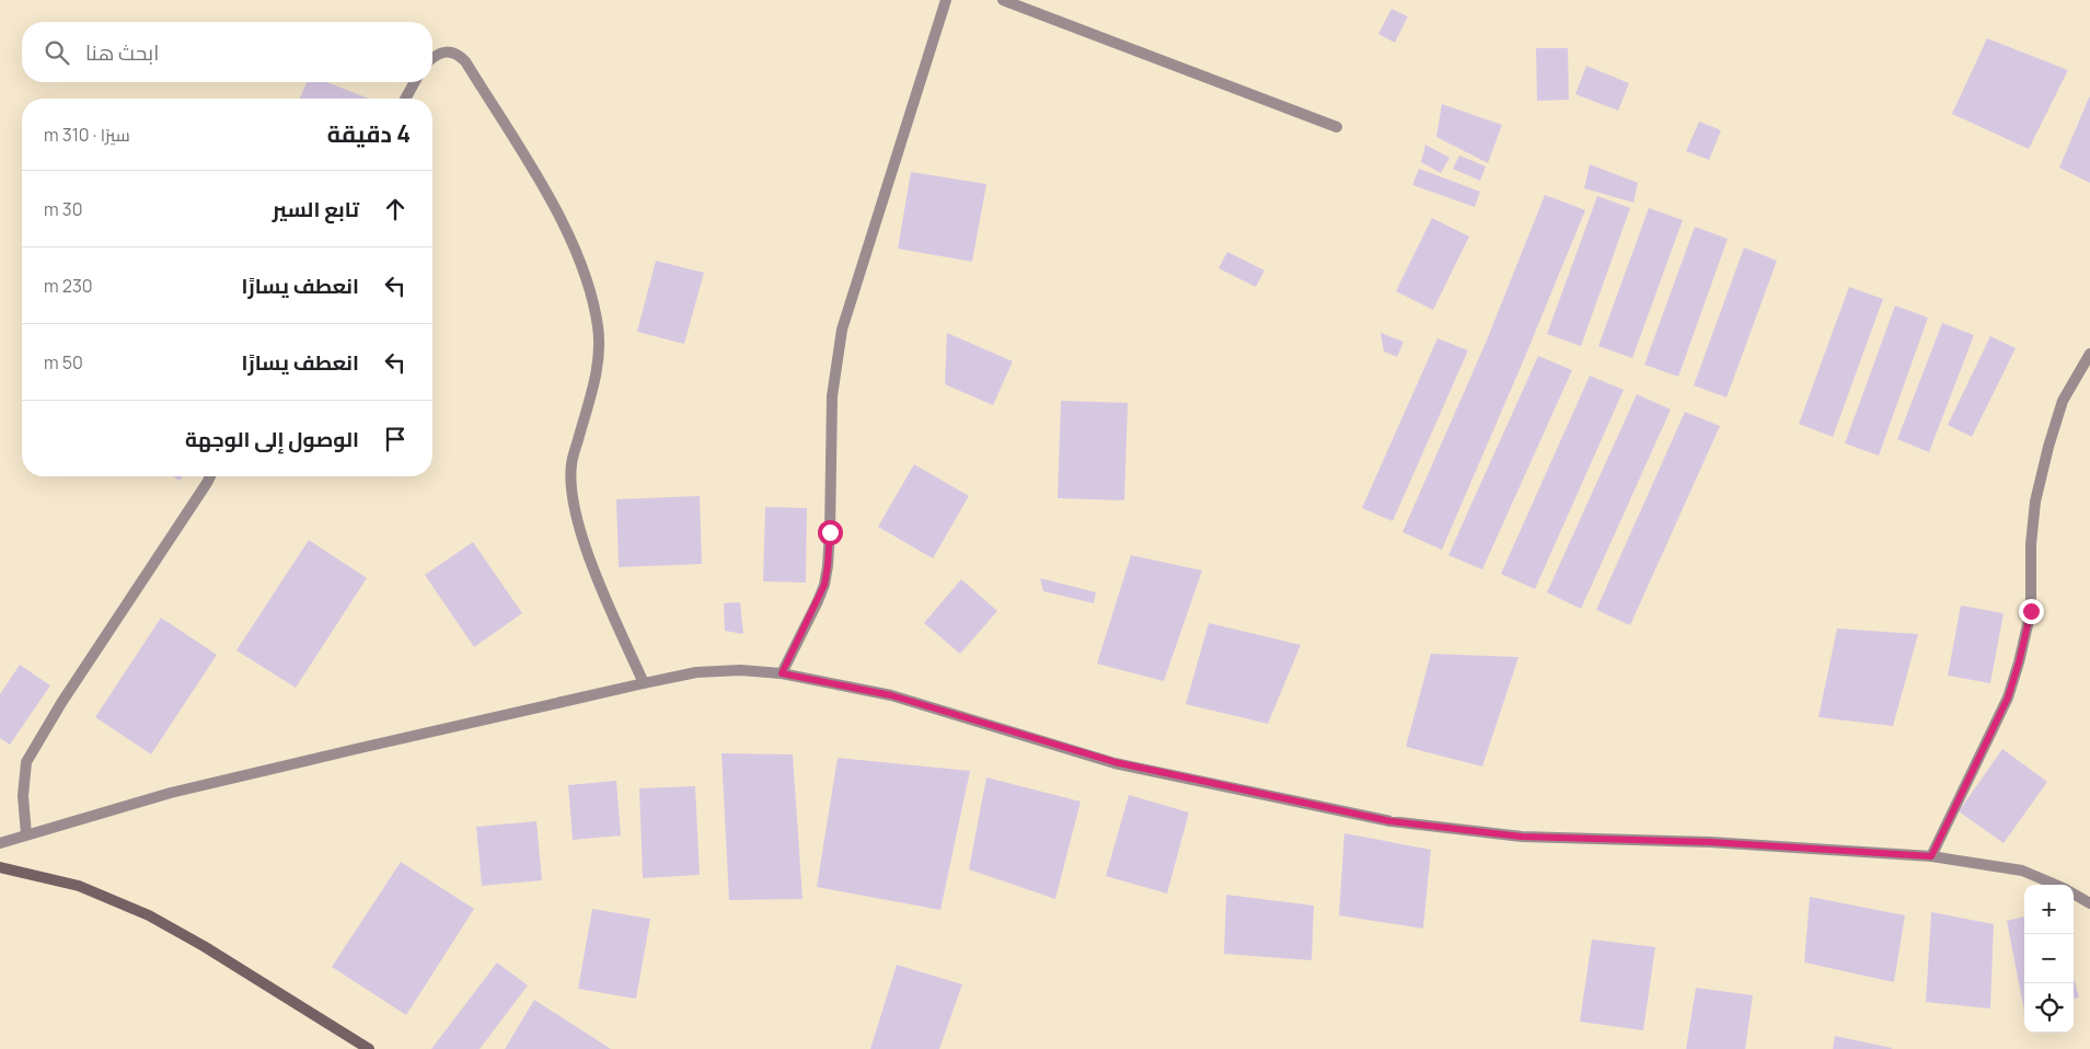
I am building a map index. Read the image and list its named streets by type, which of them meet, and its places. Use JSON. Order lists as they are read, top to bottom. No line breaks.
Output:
{"page":{"search":"ابحث هنا","heading":["4 دقيقة","سيرًا · 310 m"],"list":[["تابع السير","30 m"],["انعطف يسارًا","230 m"],["انعطف يسارًا","50 m"],"الوصول إلى الوجهة"],"map_buttons":["+","−"]}}
